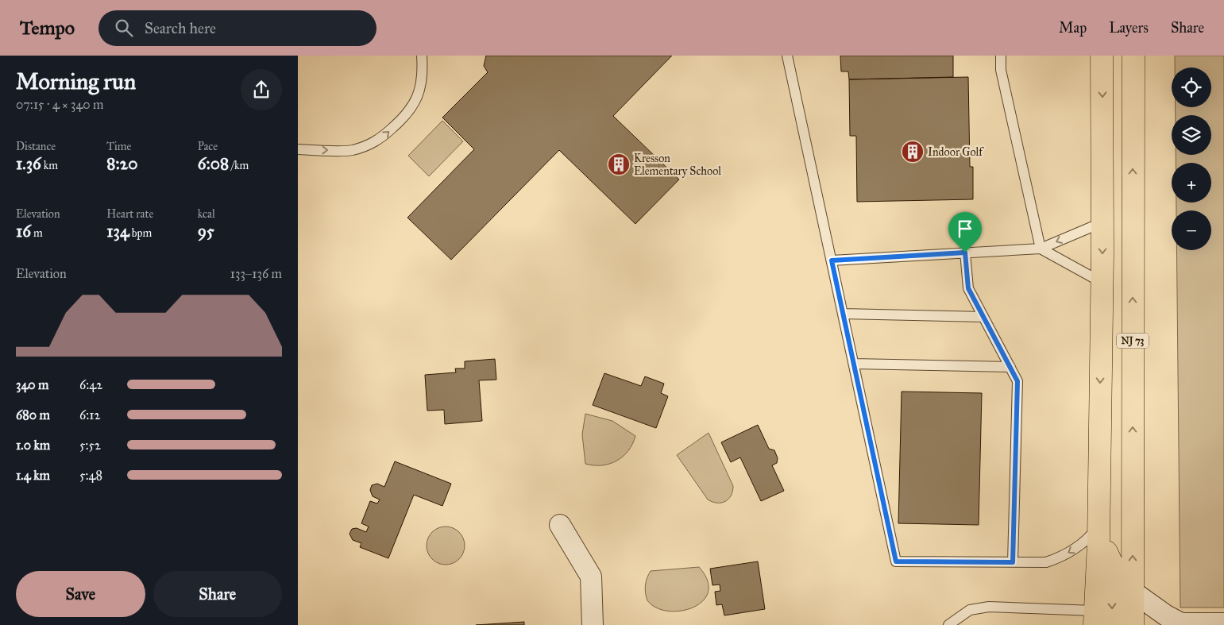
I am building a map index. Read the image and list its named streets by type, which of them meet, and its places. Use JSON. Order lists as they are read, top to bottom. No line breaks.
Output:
{"streets":{"highway":["NJ 73"]},"places":{"building":["Indoor Golf","Kresson Elementary School"]},"page":{"header":"Tempo","search":"Search here","nav":["Map","Layers","Share"],"heading":["Morning run","07:15 · 4 × 340 m"],"map_buttons":["+","−"],"stats":[["Distance","1.36 km"],["Time","8:20"],["Pace","6:08 /km"],["Elevation","16 m"],["Heart rate","134 bpm"],["kcal","95"]],"chart":["Elevation","133–136 m"],"list":[{"name":"340 m","note":"6:42"},{"name":"680 m","note":"6:12"},{"name":"1.0 km","note":"5:52"},{"name":"1.4 km","note":"5:48"}],"buttons":["Save","Share"]}}
